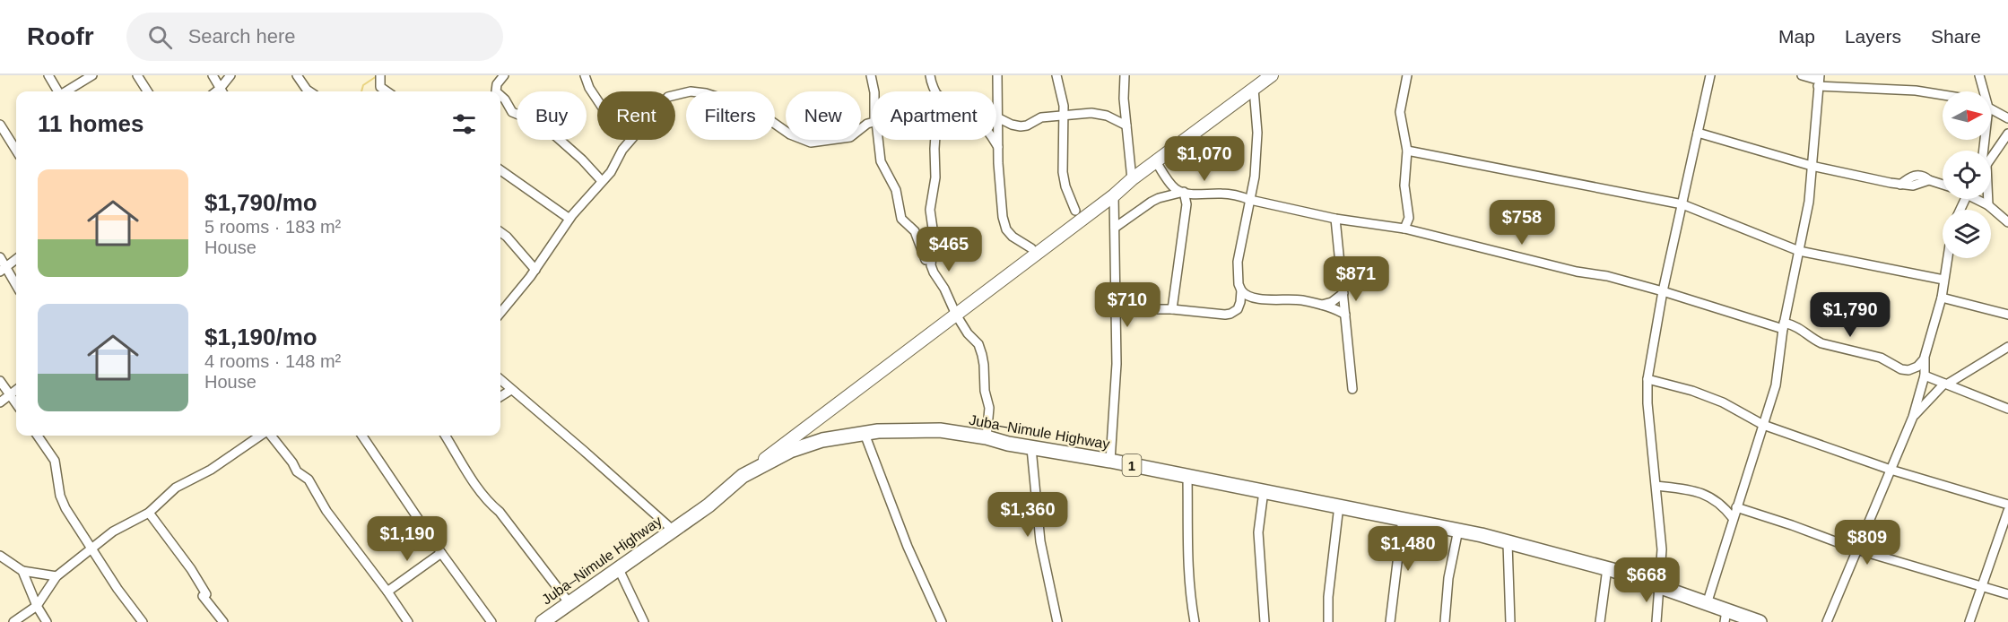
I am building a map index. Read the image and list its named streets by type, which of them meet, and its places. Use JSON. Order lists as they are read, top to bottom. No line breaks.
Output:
{"streets":{"main road":["Juba–Nimule Highway","1"]},"north":"right","page":{"header":"Roofr","search":"Search here","nav":["Map","Layers","Share"],"chip":["Buy","Rent","Filters","New","Apartment"],"heading":"11 homes","price":["$1,070","$758","$465","$871","$710","$1,790","$1,360","$1,190","$809","$1,480","$668"],"list":[{"name":"$1,790/mo","note":"5 rooms · 183 m² · House"},{"name":"$1,190/mo","note":"4 rooms · 148 m² · House"}]}}
